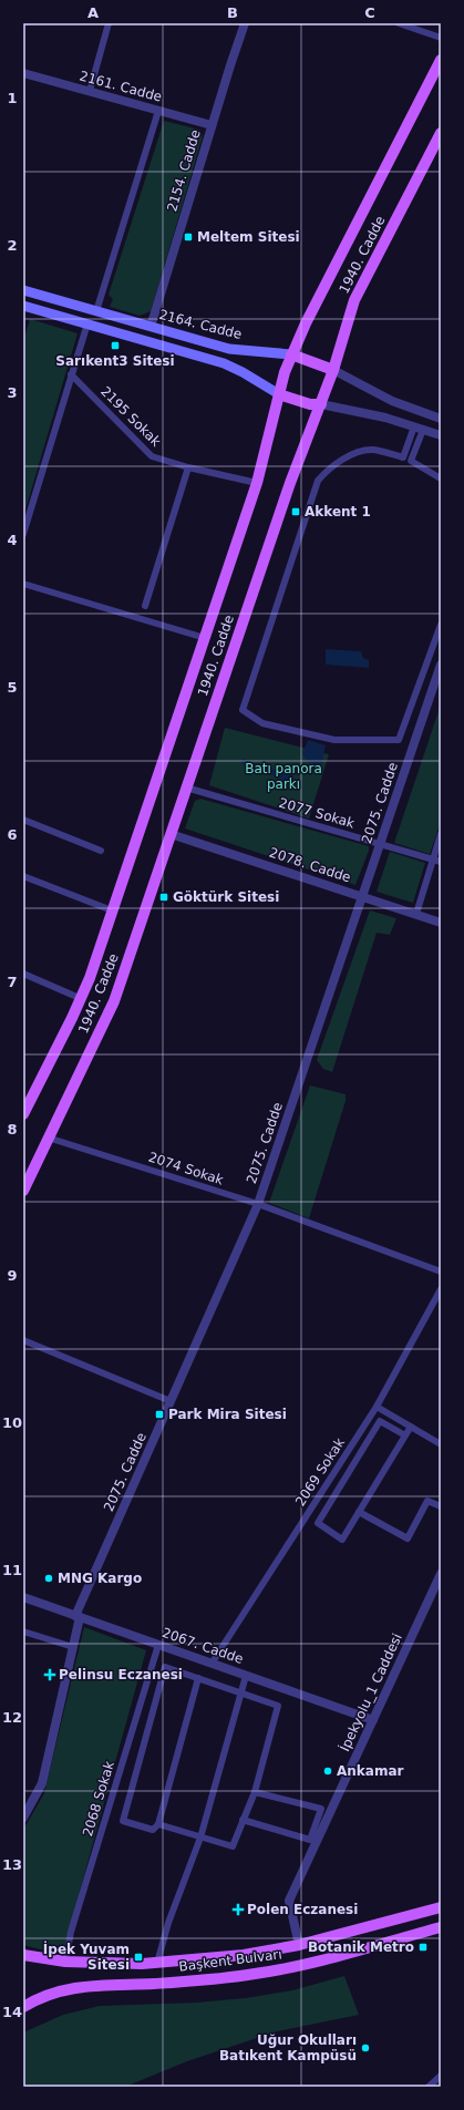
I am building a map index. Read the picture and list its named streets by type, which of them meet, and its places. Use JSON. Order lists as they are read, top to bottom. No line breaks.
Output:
{"streets":{"main road":["1940. Cadde","2164. Cadde","Başkent Bulvarı"],"street":["2161. Cadde","2154. Cadde","2195 Sokak","2075. Cadde","2077 Sokak","2078. Cadde","2074 Sokak","2069 Sokak","2067. Cadde","İpekyolu_1 Caddesi","2068 Sokak"]},"crossings":[["2161. Cadde","2154. Cadde"],["2154. Cadde","2164. Cadde"],["1940. Cadde","2164. Cadde"],["1940. Cadde","2195 Sokak"],["1940. Cadde","2077 Sokak"],["1940. Cadde","2078. Cadde"],["1940. Cadde","2074 Sokak"],["2075. Cadde","2077 Sokak"],["2075. Cadde","2078. Cadde"],["2075. Cadde","2074 Sokak"],["2075. Cadde","2067. Cadde"],["2069 Sokak","2067. Cadde"],["2067. Cadde","İpekyolu_1 Caddesi"],["2067. Cadde","2068 Sokak"],["İpekyolu_1 Caddesi","Başkent Bulvarı"],["2068 Sokak","Başkent Bulvarı"]],"parks":["Batı panora parkı"],"places":{"transit":["Meltem Sitesi","Sarıkent3 Sitesi","Akkent 1","Göktürk Sitesi","Park Mira Sitesi","Botanik Metro","İpek Yuvam Sitesi"],"other":["MNG Kargo","Ankamar","Uğur Okulları Batıkent Kampüsü"],"health":["Pelinsu Eczanesi","Polen Eczanesi"]},"grid":{"columns":["A","B","C"],"rows":["1","2","3","4","5","6","7","8","9","10","11","12","13","14"]}}
